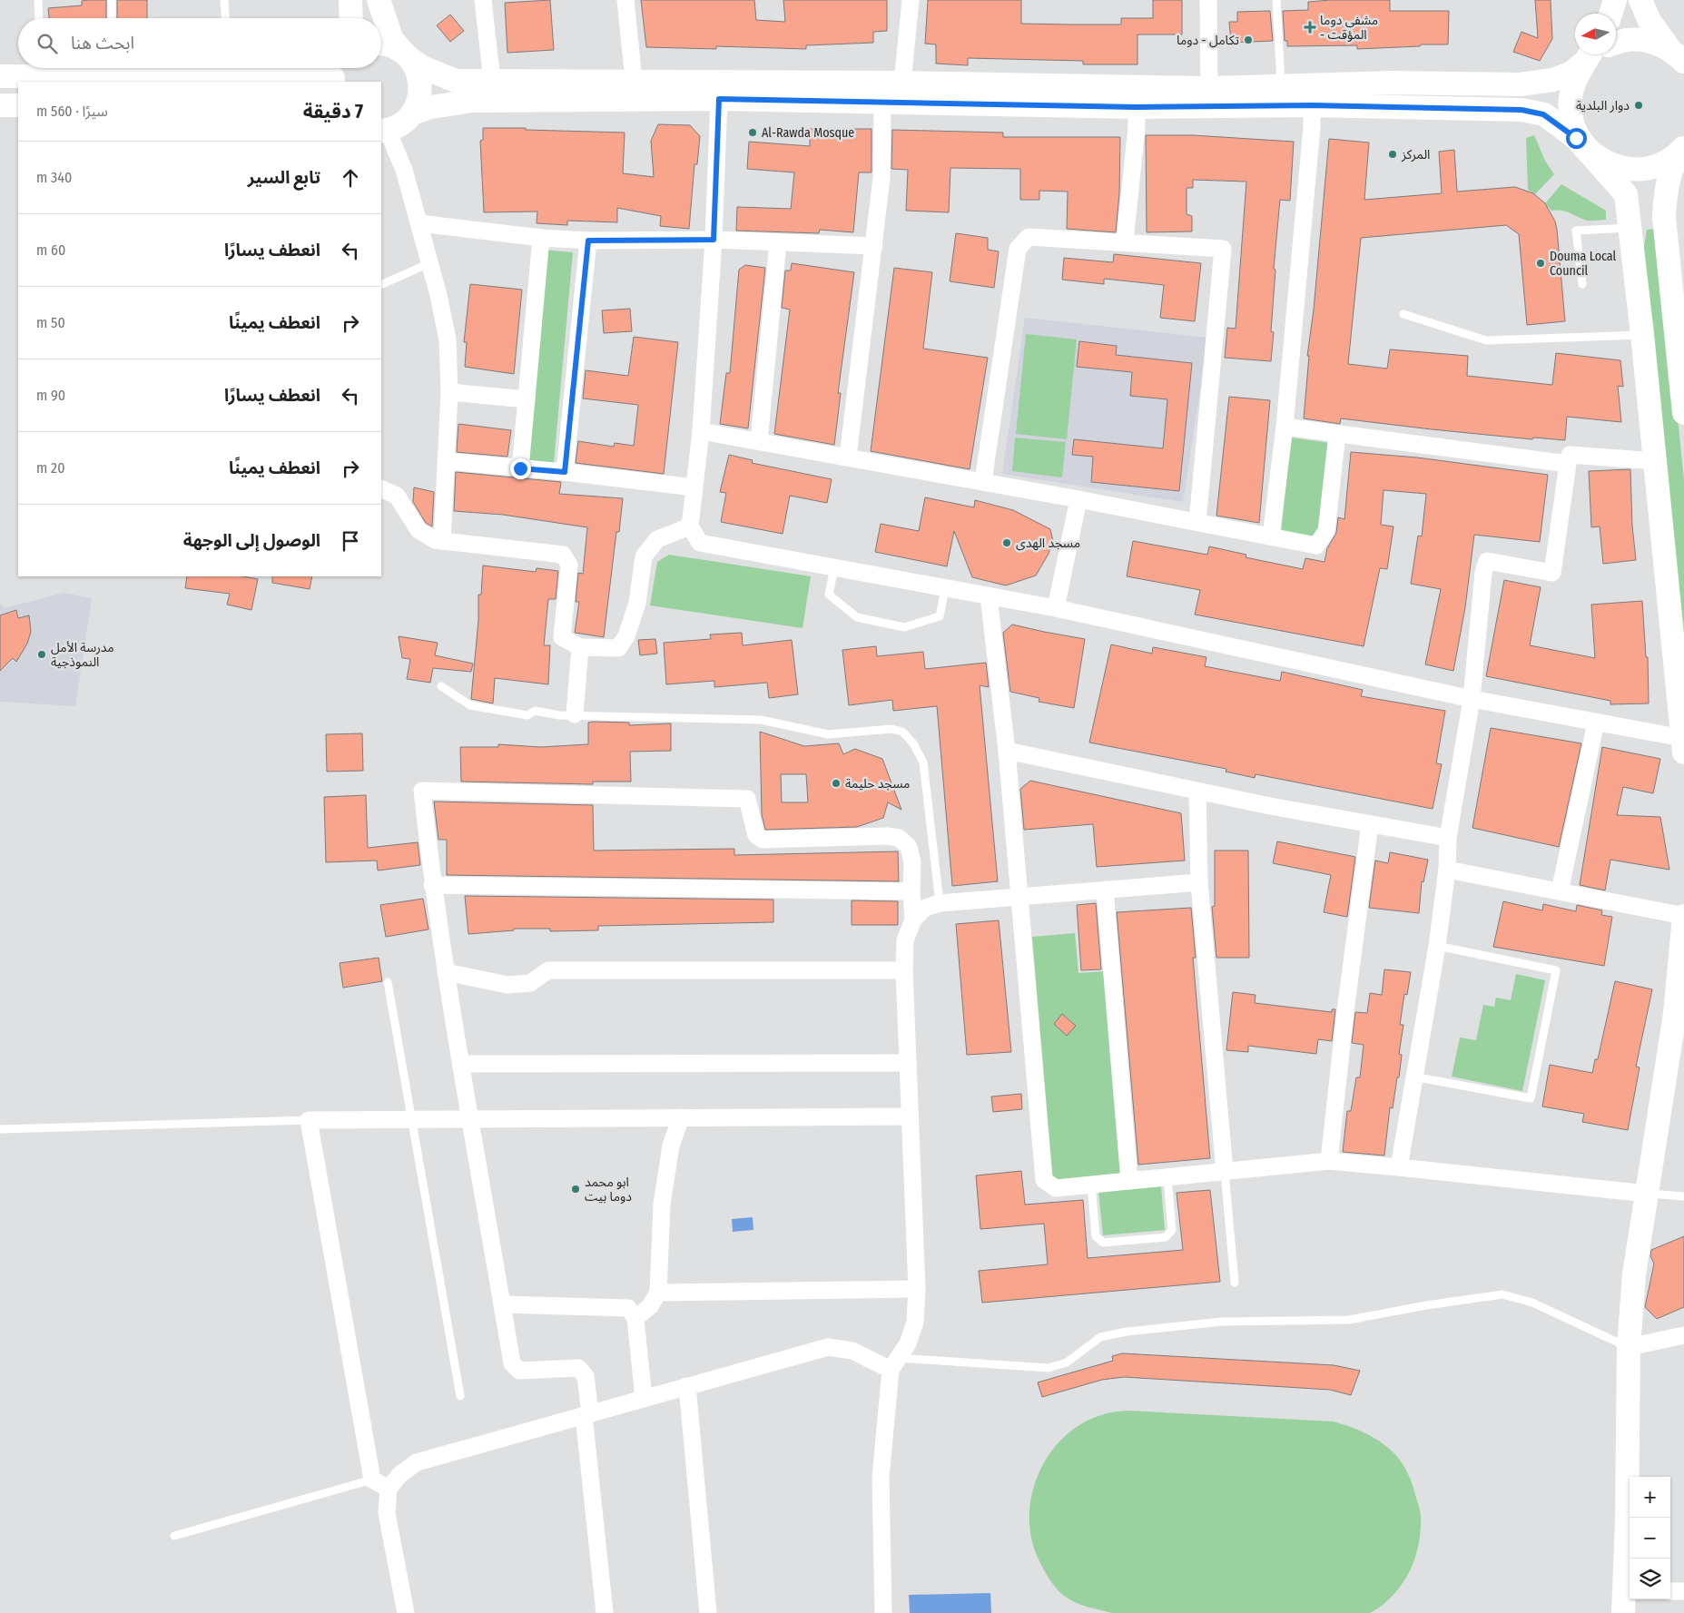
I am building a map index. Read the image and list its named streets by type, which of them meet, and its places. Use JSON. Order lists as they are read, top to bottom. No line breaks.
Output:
{"places":{"health":["مشفى دوما - المؤقت"],"other":["تكامل - دوما","دوار البلدية","Al-Rawda Mosque","المركز","Douma Local Council","مسجد الهدى","مدرسة الأمل النموذجية","مسجد حليمة","ابو محمد دوما بيت"]},"north":"left","page":{"search":"ابحث هنا","heading":["7 دقيقة","سيرًا · 560 m"],"list":[["تابع السير","340 m"],["انعطف يسارًا","60 m"],["انعطف يمينًا","50 m"],["انعطف يسارًا","90 m"],["انعطف يمينًا","20 m"],"الوصول إلى الوجهة"],"map_buttons":["+","−"]}}
